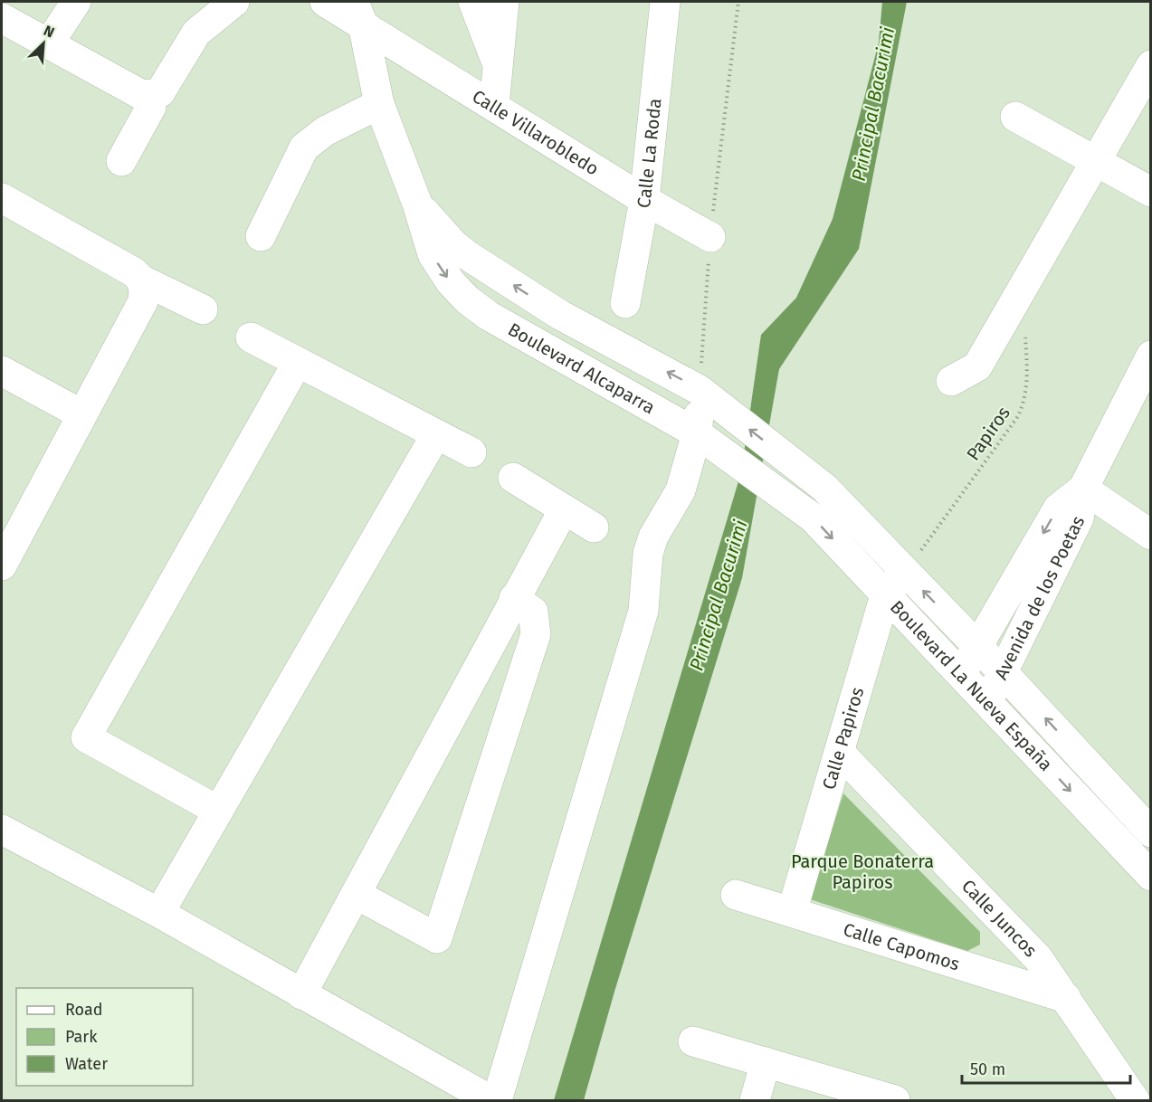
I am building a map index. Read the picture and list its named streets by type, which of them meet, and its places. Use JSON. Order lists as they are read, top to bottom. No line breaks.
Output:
{"streets":{"street":["Calle Villarobledo","Calle La Roda","Boulevard Alcaparra","Avenida de los Poetas","Boulevard La Nueva España","Calle Papiros","Calle Juncos","Calle Capomos"],"path":["Papiros"]},"crossings":[["Calle Villarobledo","Calle La Roda"],["Calle Villarobledo","Boulevard Alcaparra"],["Boulevard Alcaparra","Boulevard La Nueva España"],["Papiros","Boulevard La Nueva España"],["Papiros","Calle Papiros"],["Avenida de los Poetas","Boulevard La Nueva España"],["Boulevard La Nueva España","Calle Papiros"],["Calle Papiros","Calle Juncos"],["Calle Papiros","Calle Capomos"],["Calle Juncos","Calle Capomos"]],"water":["Principal Bacurimi"],"parks":["Parque Bonaterra Papiros"],"legend":["Road","Park","Water"],"scale_bar":"50 m","north":"top right"}
